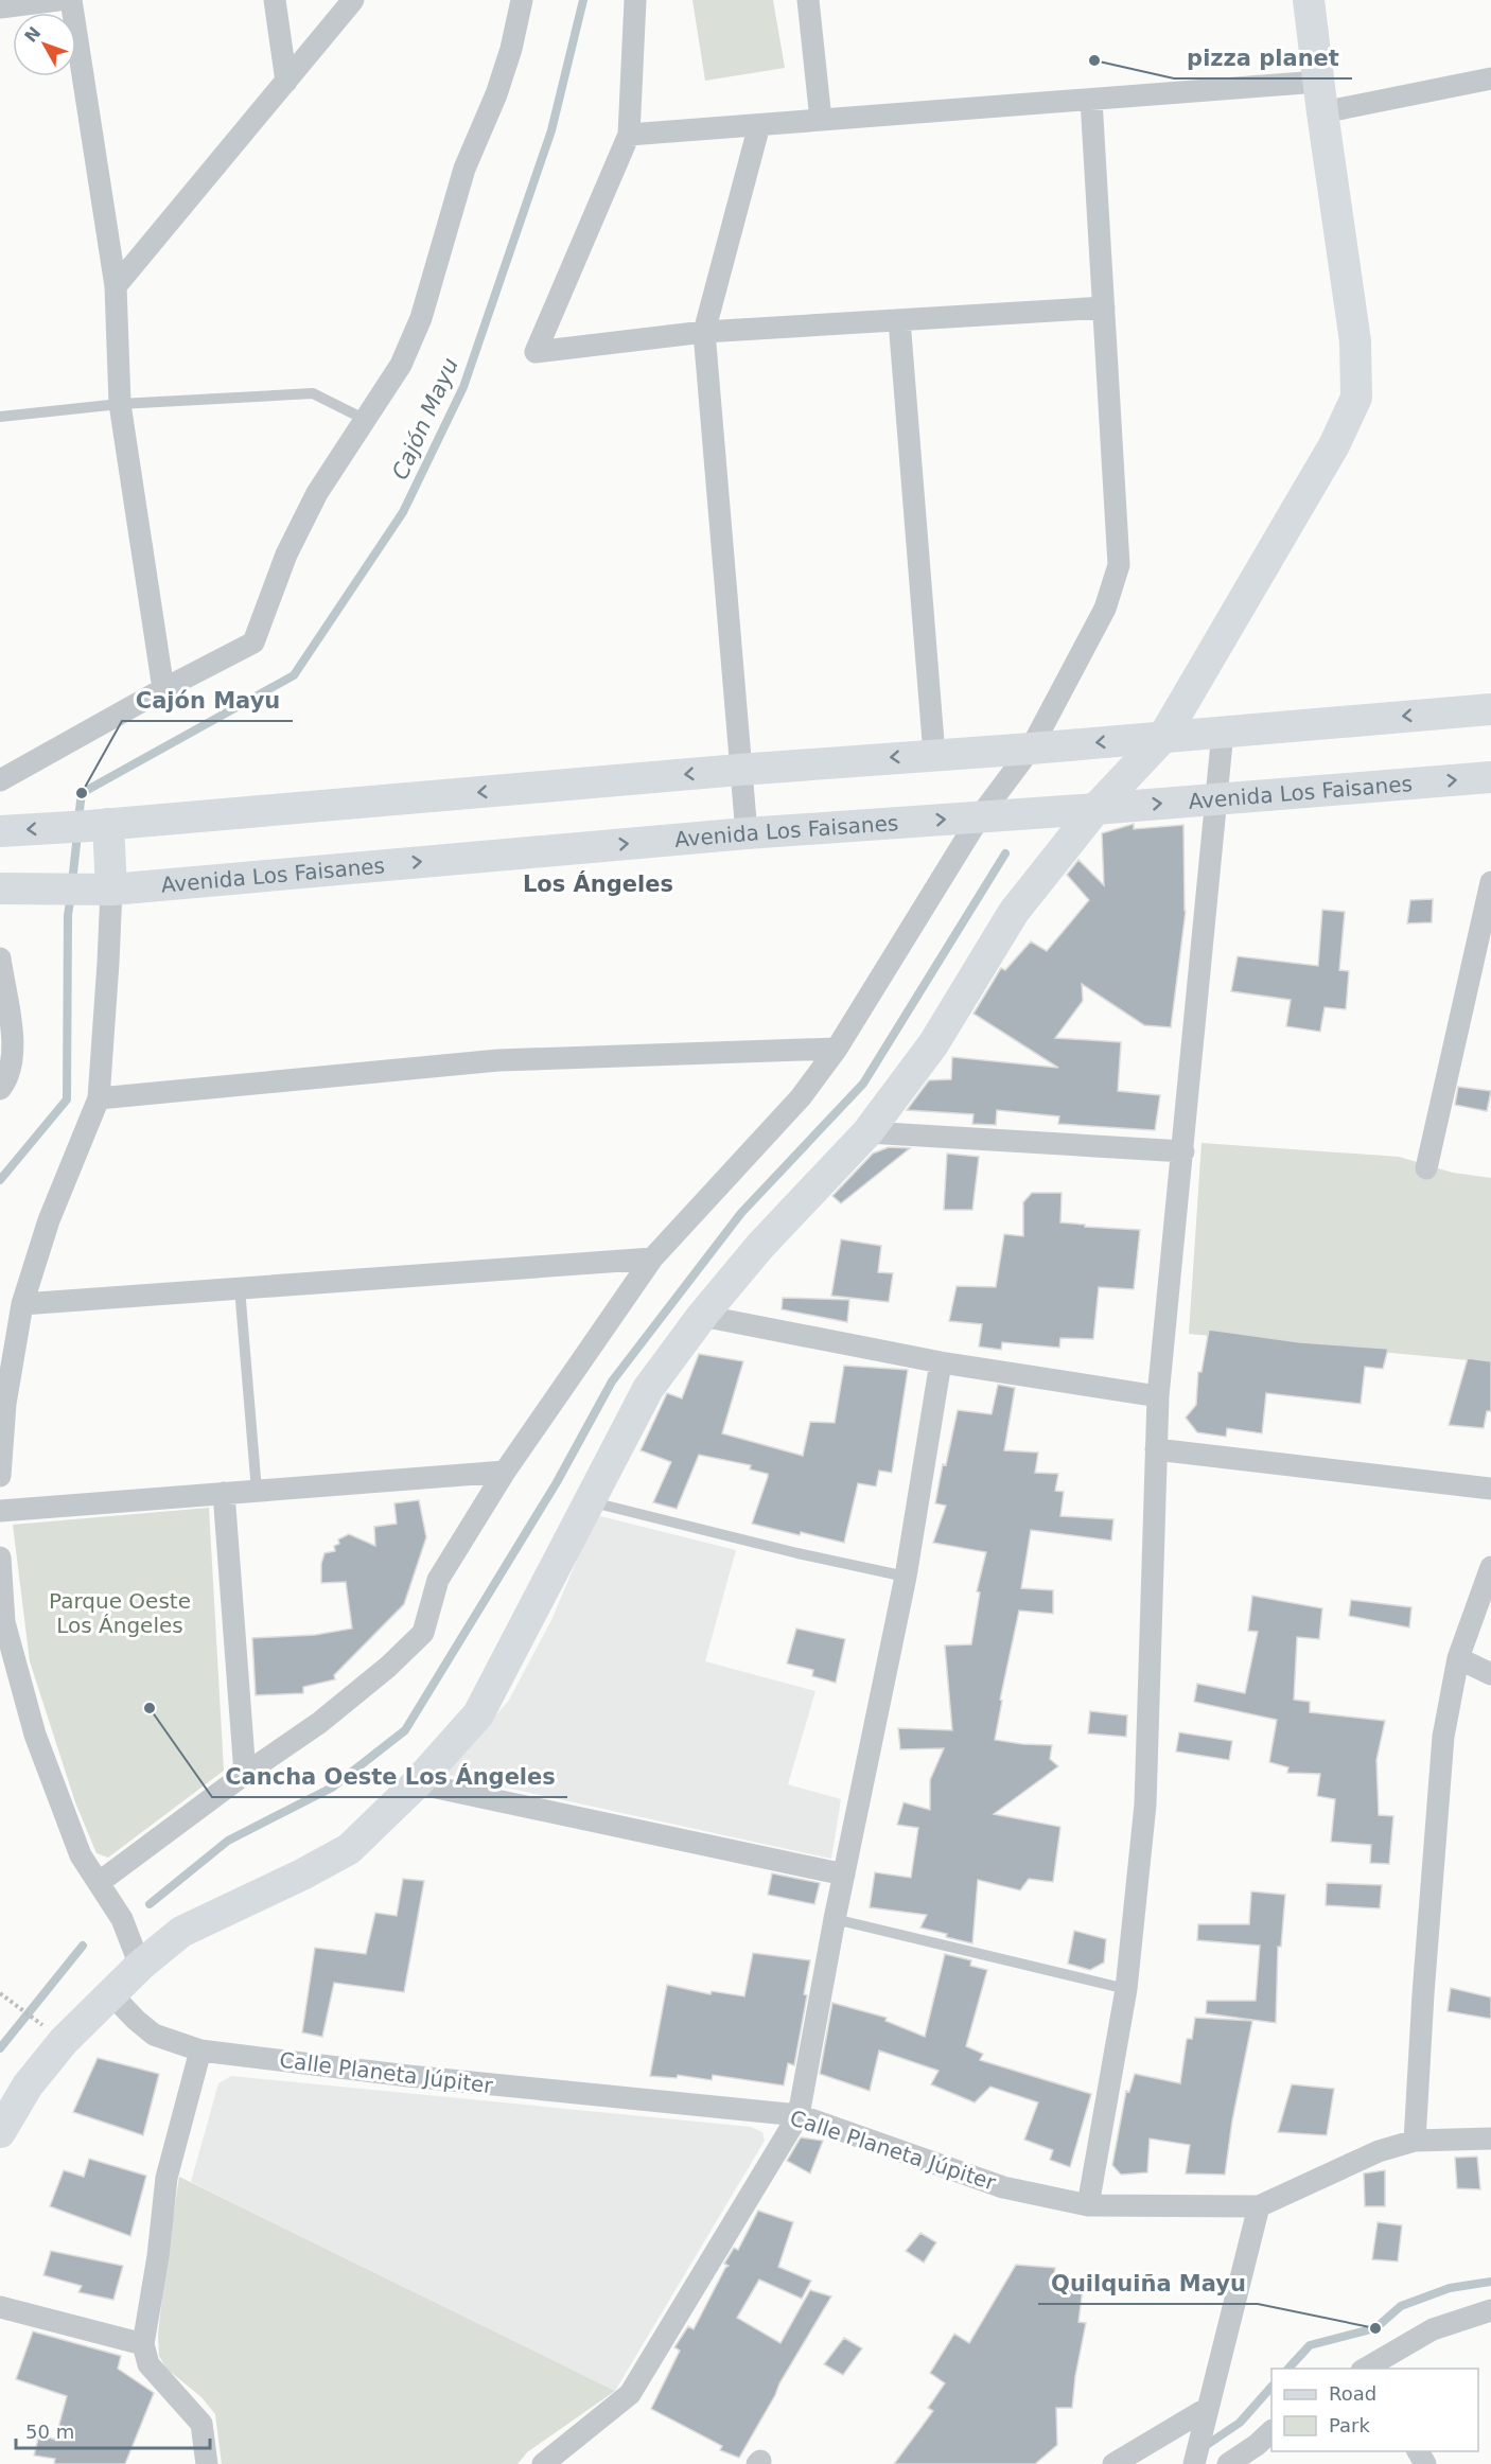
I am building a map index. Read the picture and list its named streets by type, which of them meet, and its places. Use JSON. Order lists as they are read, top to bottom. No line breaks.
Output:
{"streets":{"street":["Avenida Los Faisanes","Calle Planeta Júpiter"]},"districts":["Los Ángeles"],"water":["Cajón Mayu"],"parks":["Parque Oeste Los Ángeles"],"places":["pizza planet","Cajón Mayu","Cancha Oeste Los Ángeles","Quilquiña Mayu"],"legend":["Road","Park"],"scale_bar":"50 m","north":"top left"}
